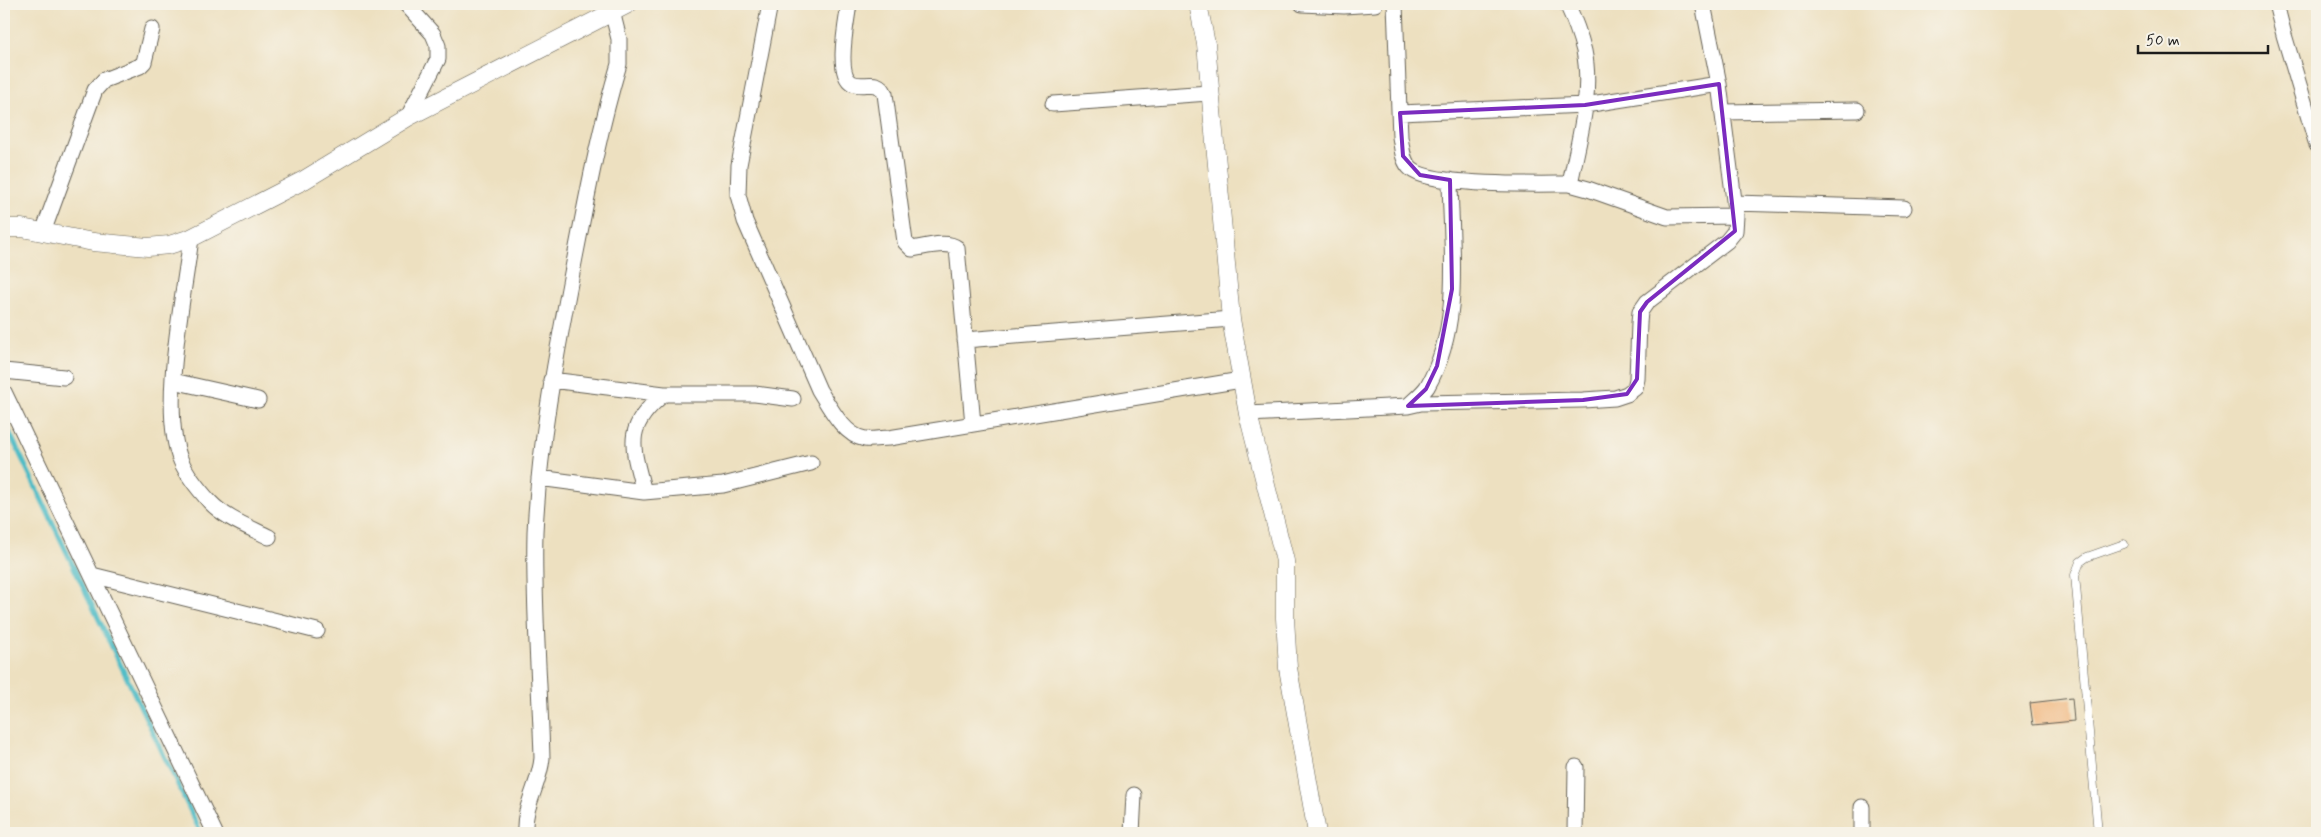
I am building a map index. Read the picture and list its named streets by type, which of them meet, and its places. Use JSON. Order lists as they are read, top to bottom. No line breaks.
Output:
{"scale_bar":"50 m"}
